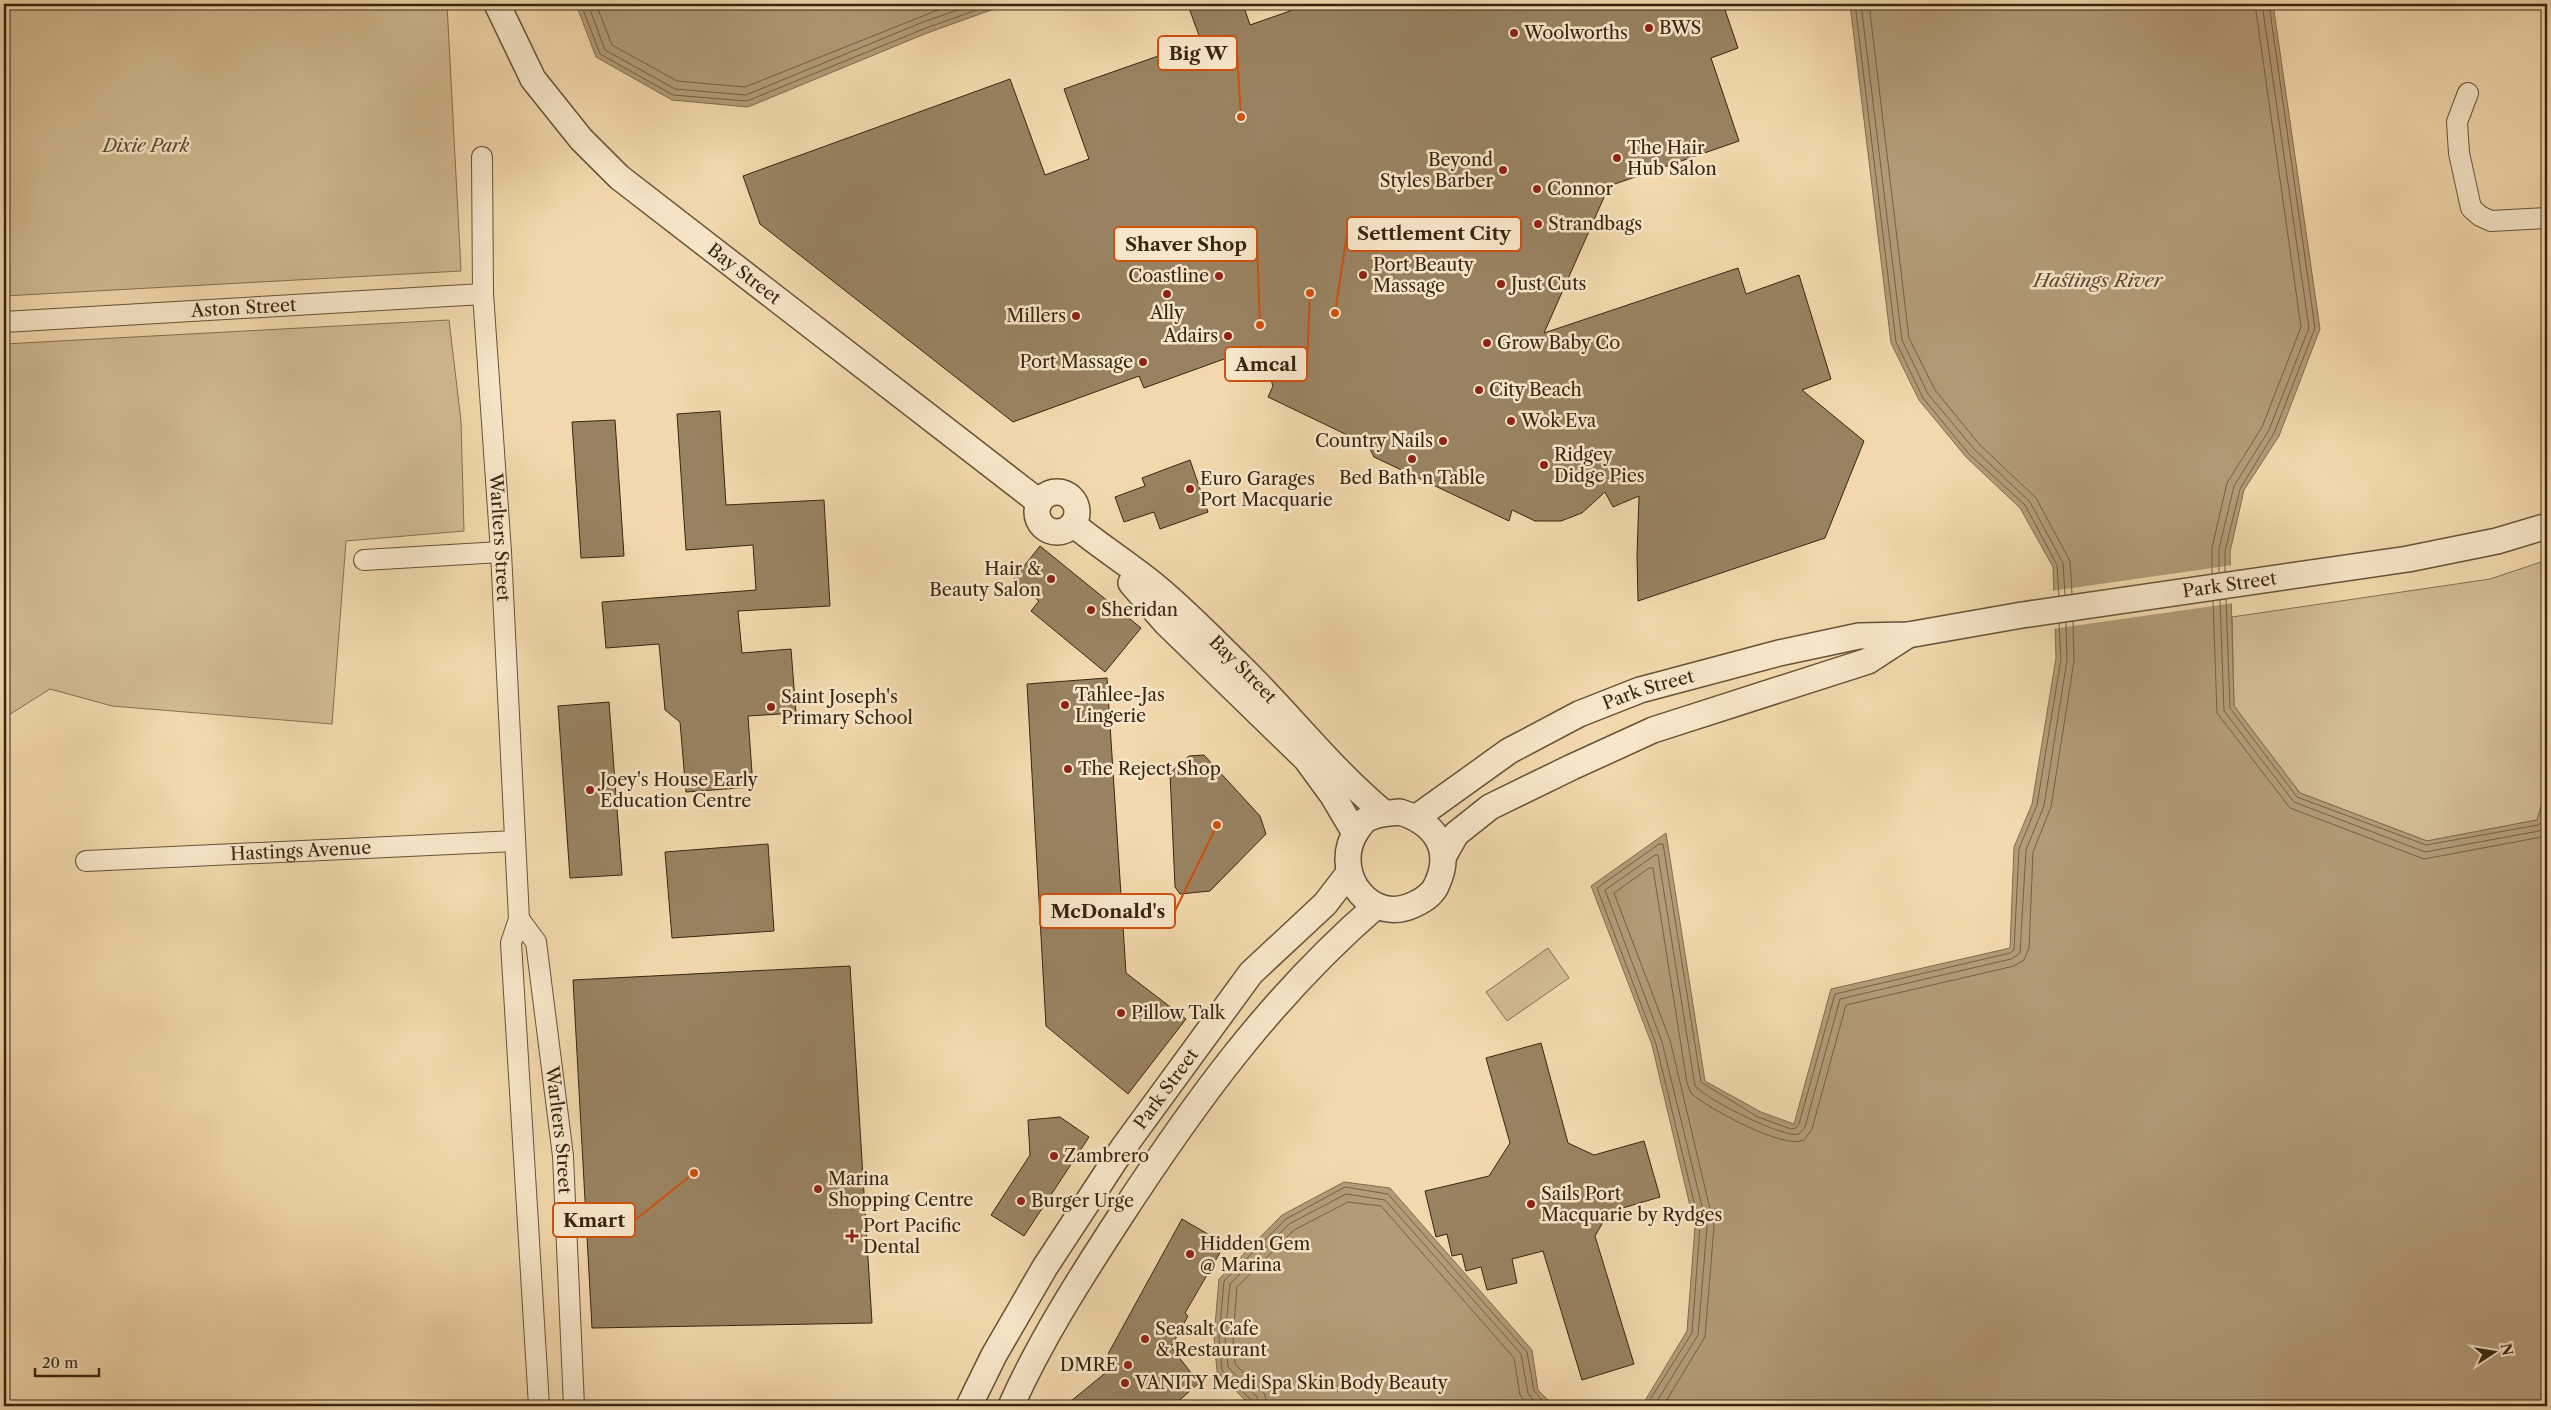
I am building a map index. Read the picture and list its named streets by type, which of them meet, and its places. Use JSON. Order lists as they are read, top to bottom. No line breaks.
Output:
{"streets":{"street":["Bay Street","Aston Street","Warlters Street","Park Street","Hastings Avenue"]},"crossings":[["Bay Street","Park Street"],["Aston Street","Warlters Street"],["Warlters Street","Hastings Avenue"]],"water":["Hastings River"],"parks":["Dixie Park"],"places":{"other":["BWS","Woolworths","Big W","The Hair Hub Salon","Beyond Styles Barber","Connor","Strandbags","Port Beauty Massage","Coastline","Just Cuts","Amcal","Ally","Settlement City","Millers","Shaver Shop","Adairs","Grow Baby Co","Port Massage","City Beach","Wok Eva","Country Nails","Bed Bath n Table","Ridgey Didge Pies","Euro Garages Port Macquarie","Hair & Beauty Salon","Sheridan","Tahlee-Jas Lingerie","Saint Joseph's Primary School","The Reject Shop","Joey's House Early Education Centre","McDonald's","Pillow Talk","Zambrero","Kmart","Marina Shopping Centre","Burger Urge","Sails Port Macquarie by Rydges","Hidden Gem @ Marina","Seasalt Cafe & Restaurant","DMRE","VANITY Medi Spa Skin Body Beauty"],"health":["Port Pacific Dental"]},"scale_bar":"20 m","north":"right"}
